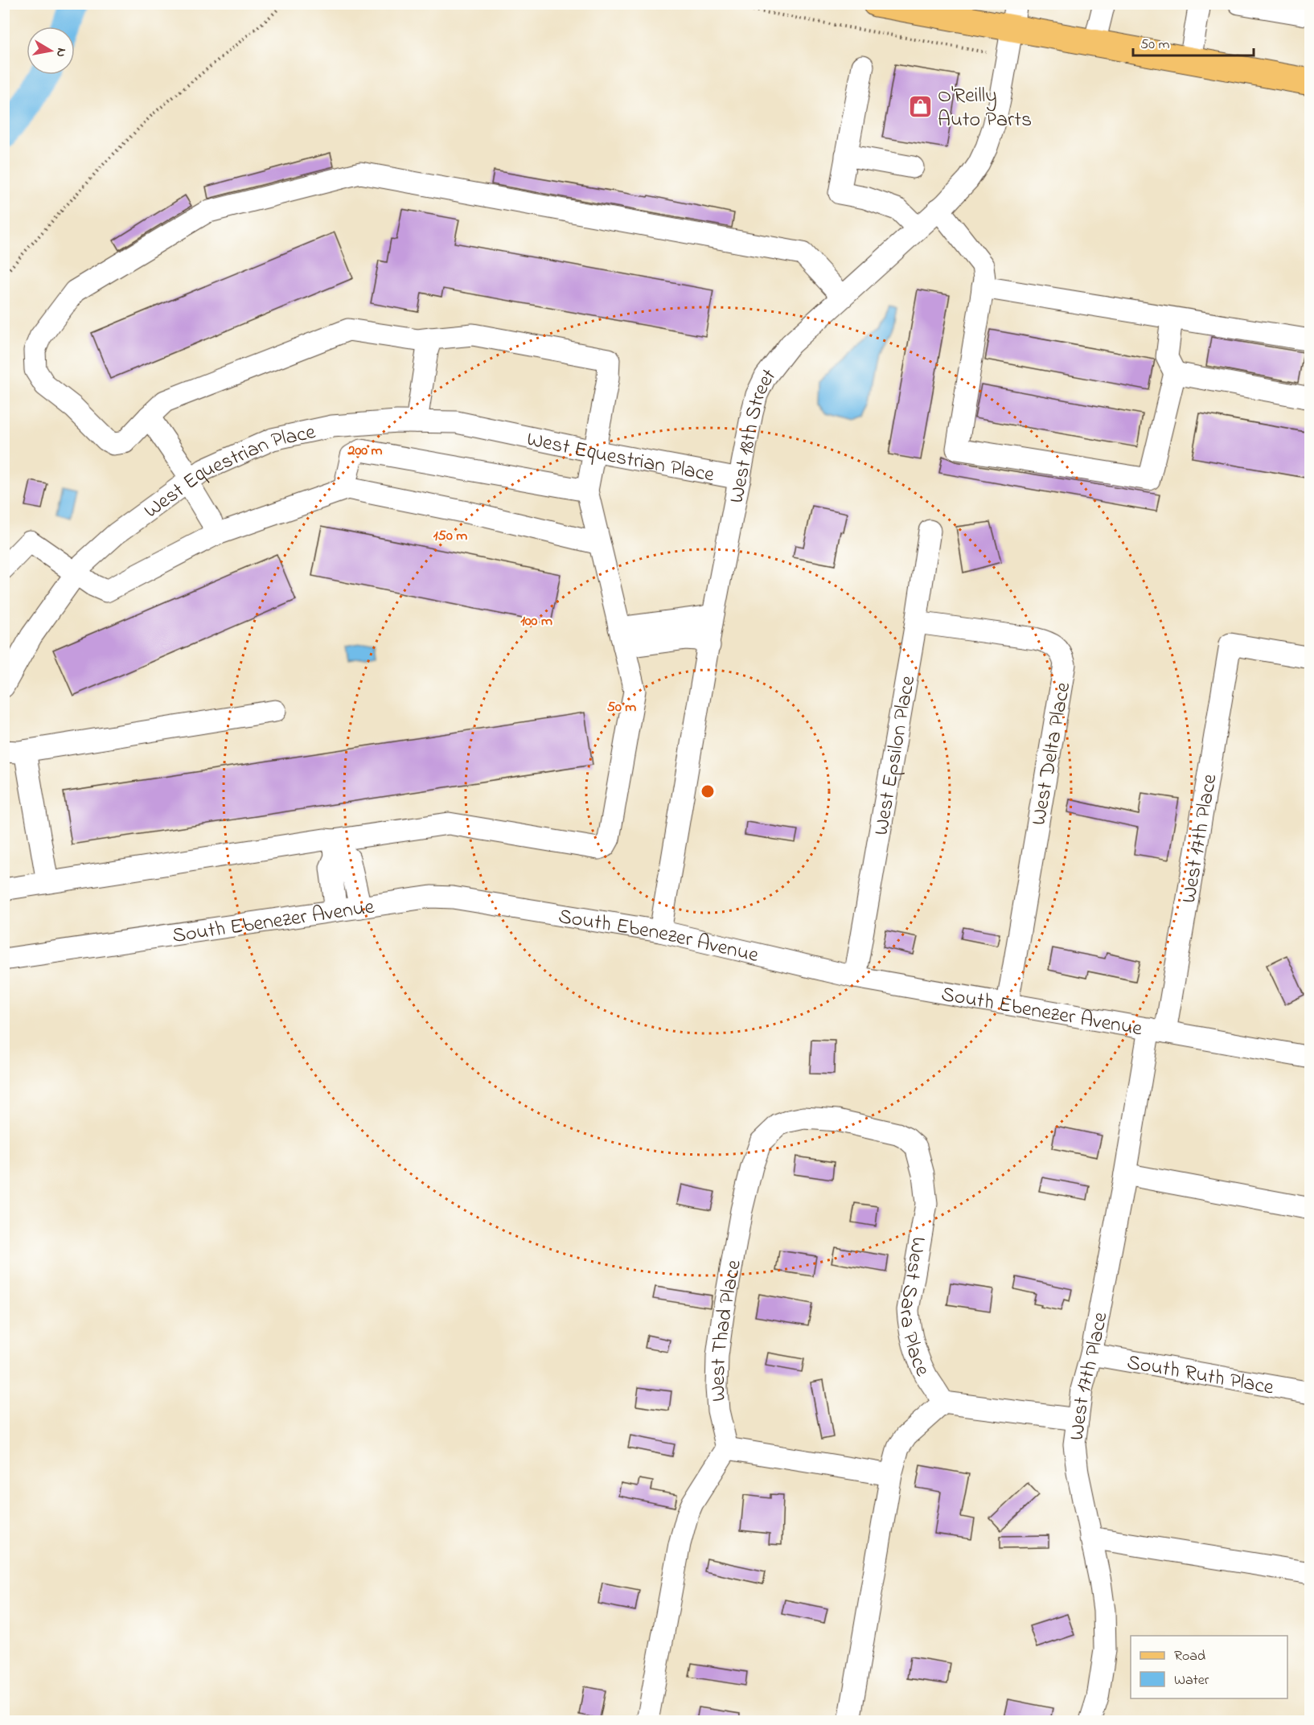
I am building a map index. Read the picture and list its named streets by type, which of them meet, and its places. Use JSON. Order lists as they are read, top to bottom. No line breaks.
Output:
{"streets":{"street":["West 18th Street","West Equestrian Place","West Delta Place","West Epsilon Place","West 17th Place","South Ebenezer Avenue","West Sara Place","West Thad Place","South Ruth Place"]},"crossings":[["West 18th Street","West Equestrian Place"],["West 18th Street","South Ebenezer Avenue"],["West Delta Place","West Epsilon Place"],["West Delta Place","South Ebenezer Avenue"],["West Epsilon Place","South Ebenezer Avenue"],["West 17th Place","South Ebenezer Avenue"],["West 17th Place","South Ruth Place"],["West Sara Place","West Thad Place"]],"places":{"shop":["O'Reilly Auto Parts"]},"legend":["Road","Water"],"scale_bar":"50 m","north":"right","rings":["200 m","150 m","100 m","50 m"]}
